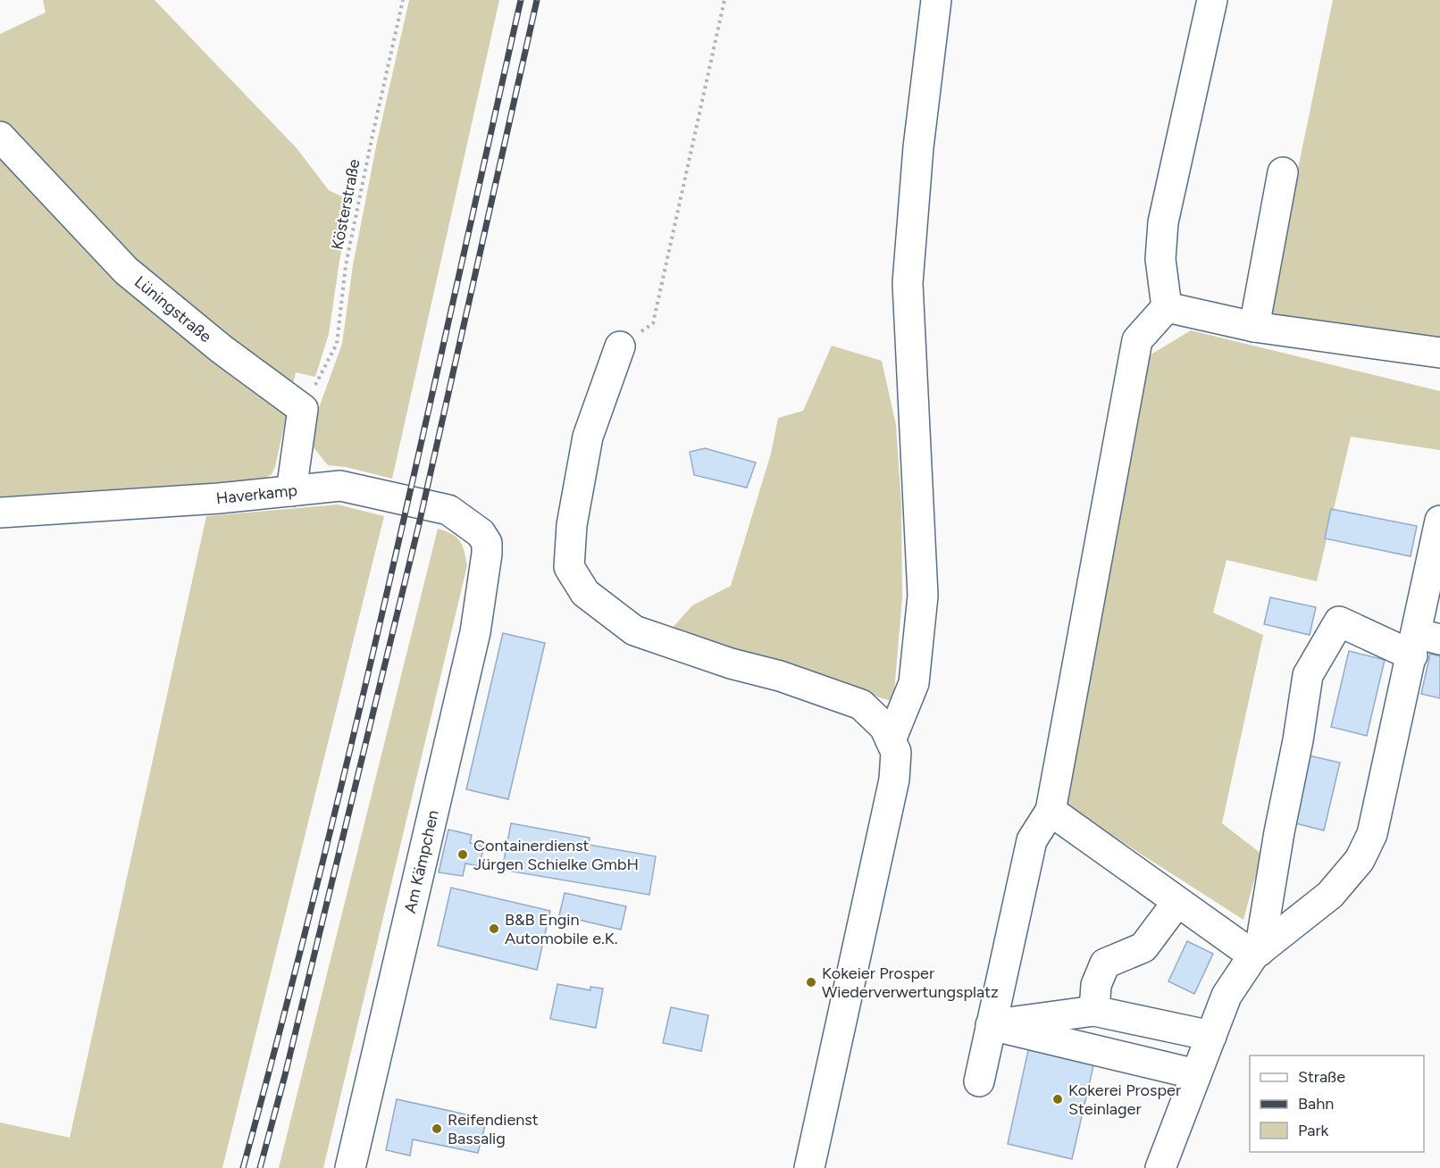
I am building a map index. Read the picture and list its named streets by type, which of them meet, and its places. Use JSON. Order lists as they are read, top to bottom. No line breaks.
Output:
{"streets":{"street":["Lüningstraße","Haverkamp","Am Kämpchen"],"path":["Kösterstraße"]},"crossings":[["Kösterstraße","Lüningstraße"],["Haverkamp","Am Kämpchen"]],"places":["Containerdienst Jürgen Schielke GmbH","B&B Engin Automobile e.K.","Kokeier Prosper Wiederverwertungsplatz","Kokerei Prosper Steinlager","Reifendienst Bassalig"],"legend":["Straße","Bahn","Park"]}
